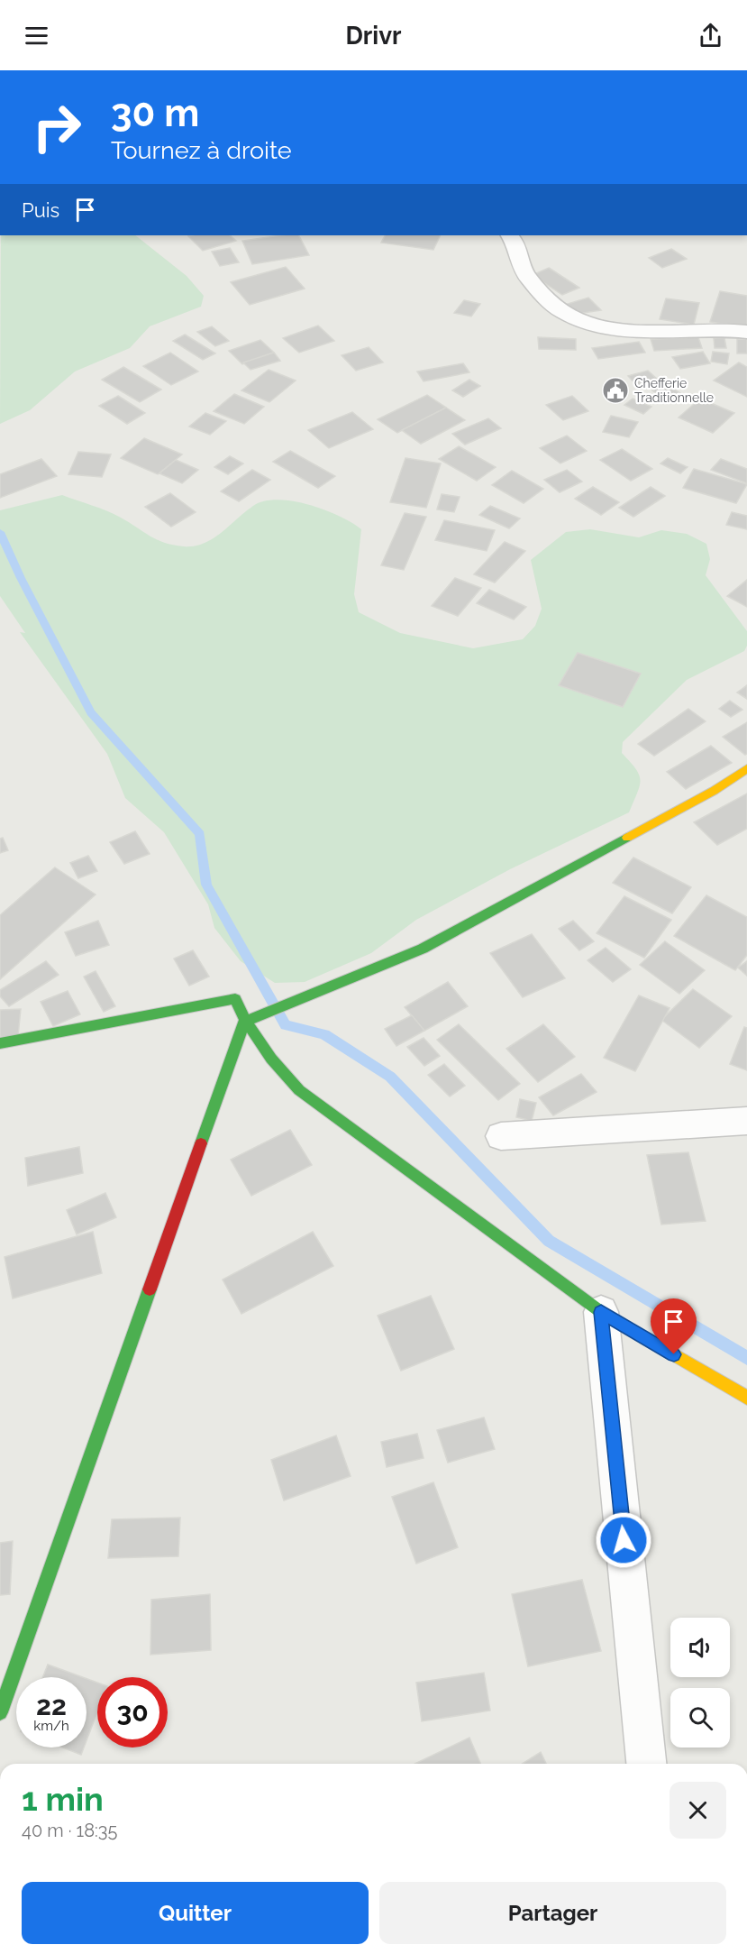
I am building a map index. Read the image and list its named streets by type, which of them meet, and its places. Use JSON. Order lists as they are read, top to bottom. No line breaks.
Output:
{"places":{"public building":["Chefferie Traditionnelle"]},"page":{"header":"Drivr","turn":["30 m","Tournez à droite"],"then":"Puis","speed":"22 km/h","limit":"30","heading":["1 min","40 m · 18:35"],"buttons":["Quitter","Partager"]}}
